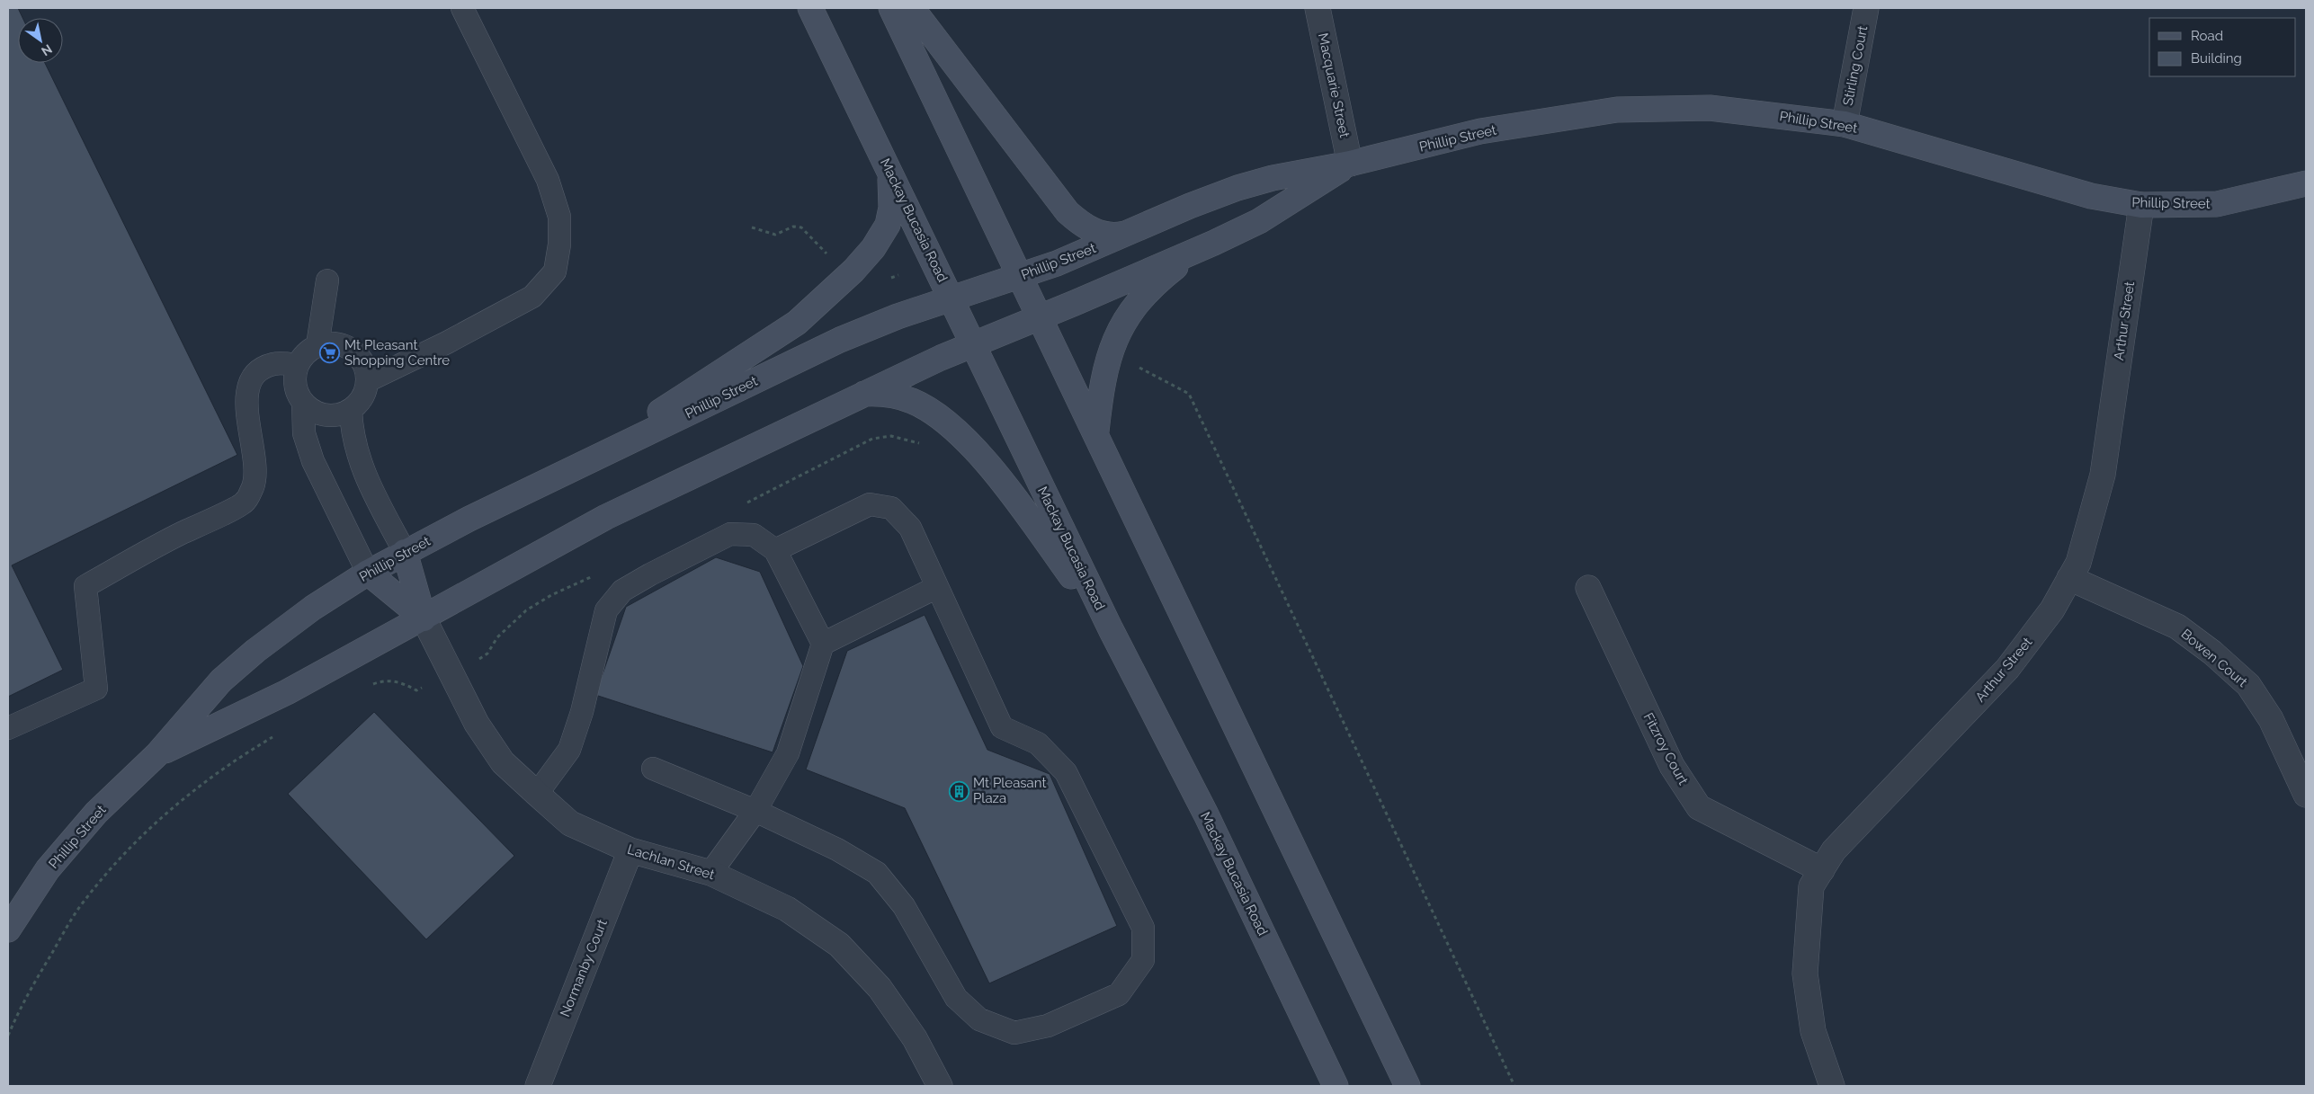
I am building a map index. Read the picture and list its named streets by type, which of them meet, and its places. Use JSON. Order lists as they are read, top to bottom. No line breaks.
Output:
{"streets":{"street":["Stirling Court","Macquarie Street","Phillip Street","Mackay Bucasia Road","Arthur Street","Bowen Court","Fitzroy Court","Lachlan Street","Normanby Court"]},"crossings":[["Stirling Court","Phillip Street"],["Macquarie Street","Phillip Street"],["Phillip Street","Mackay Bucasia Road"],["Phillip Street","Arthur Street"],["Phillip Street","Lachlan Street"],["Arthur Street","Bowen Court"],["Arthur Street","Fitzroy Court"],["Lachlan Street","Normanby Court"]],"places":{"supermarket":["Mt Pleasant Shopping Centre"],"building":["Mt Pleasant Plaza"]},"legend":["Road","Building"],"north":"bottom right"}
